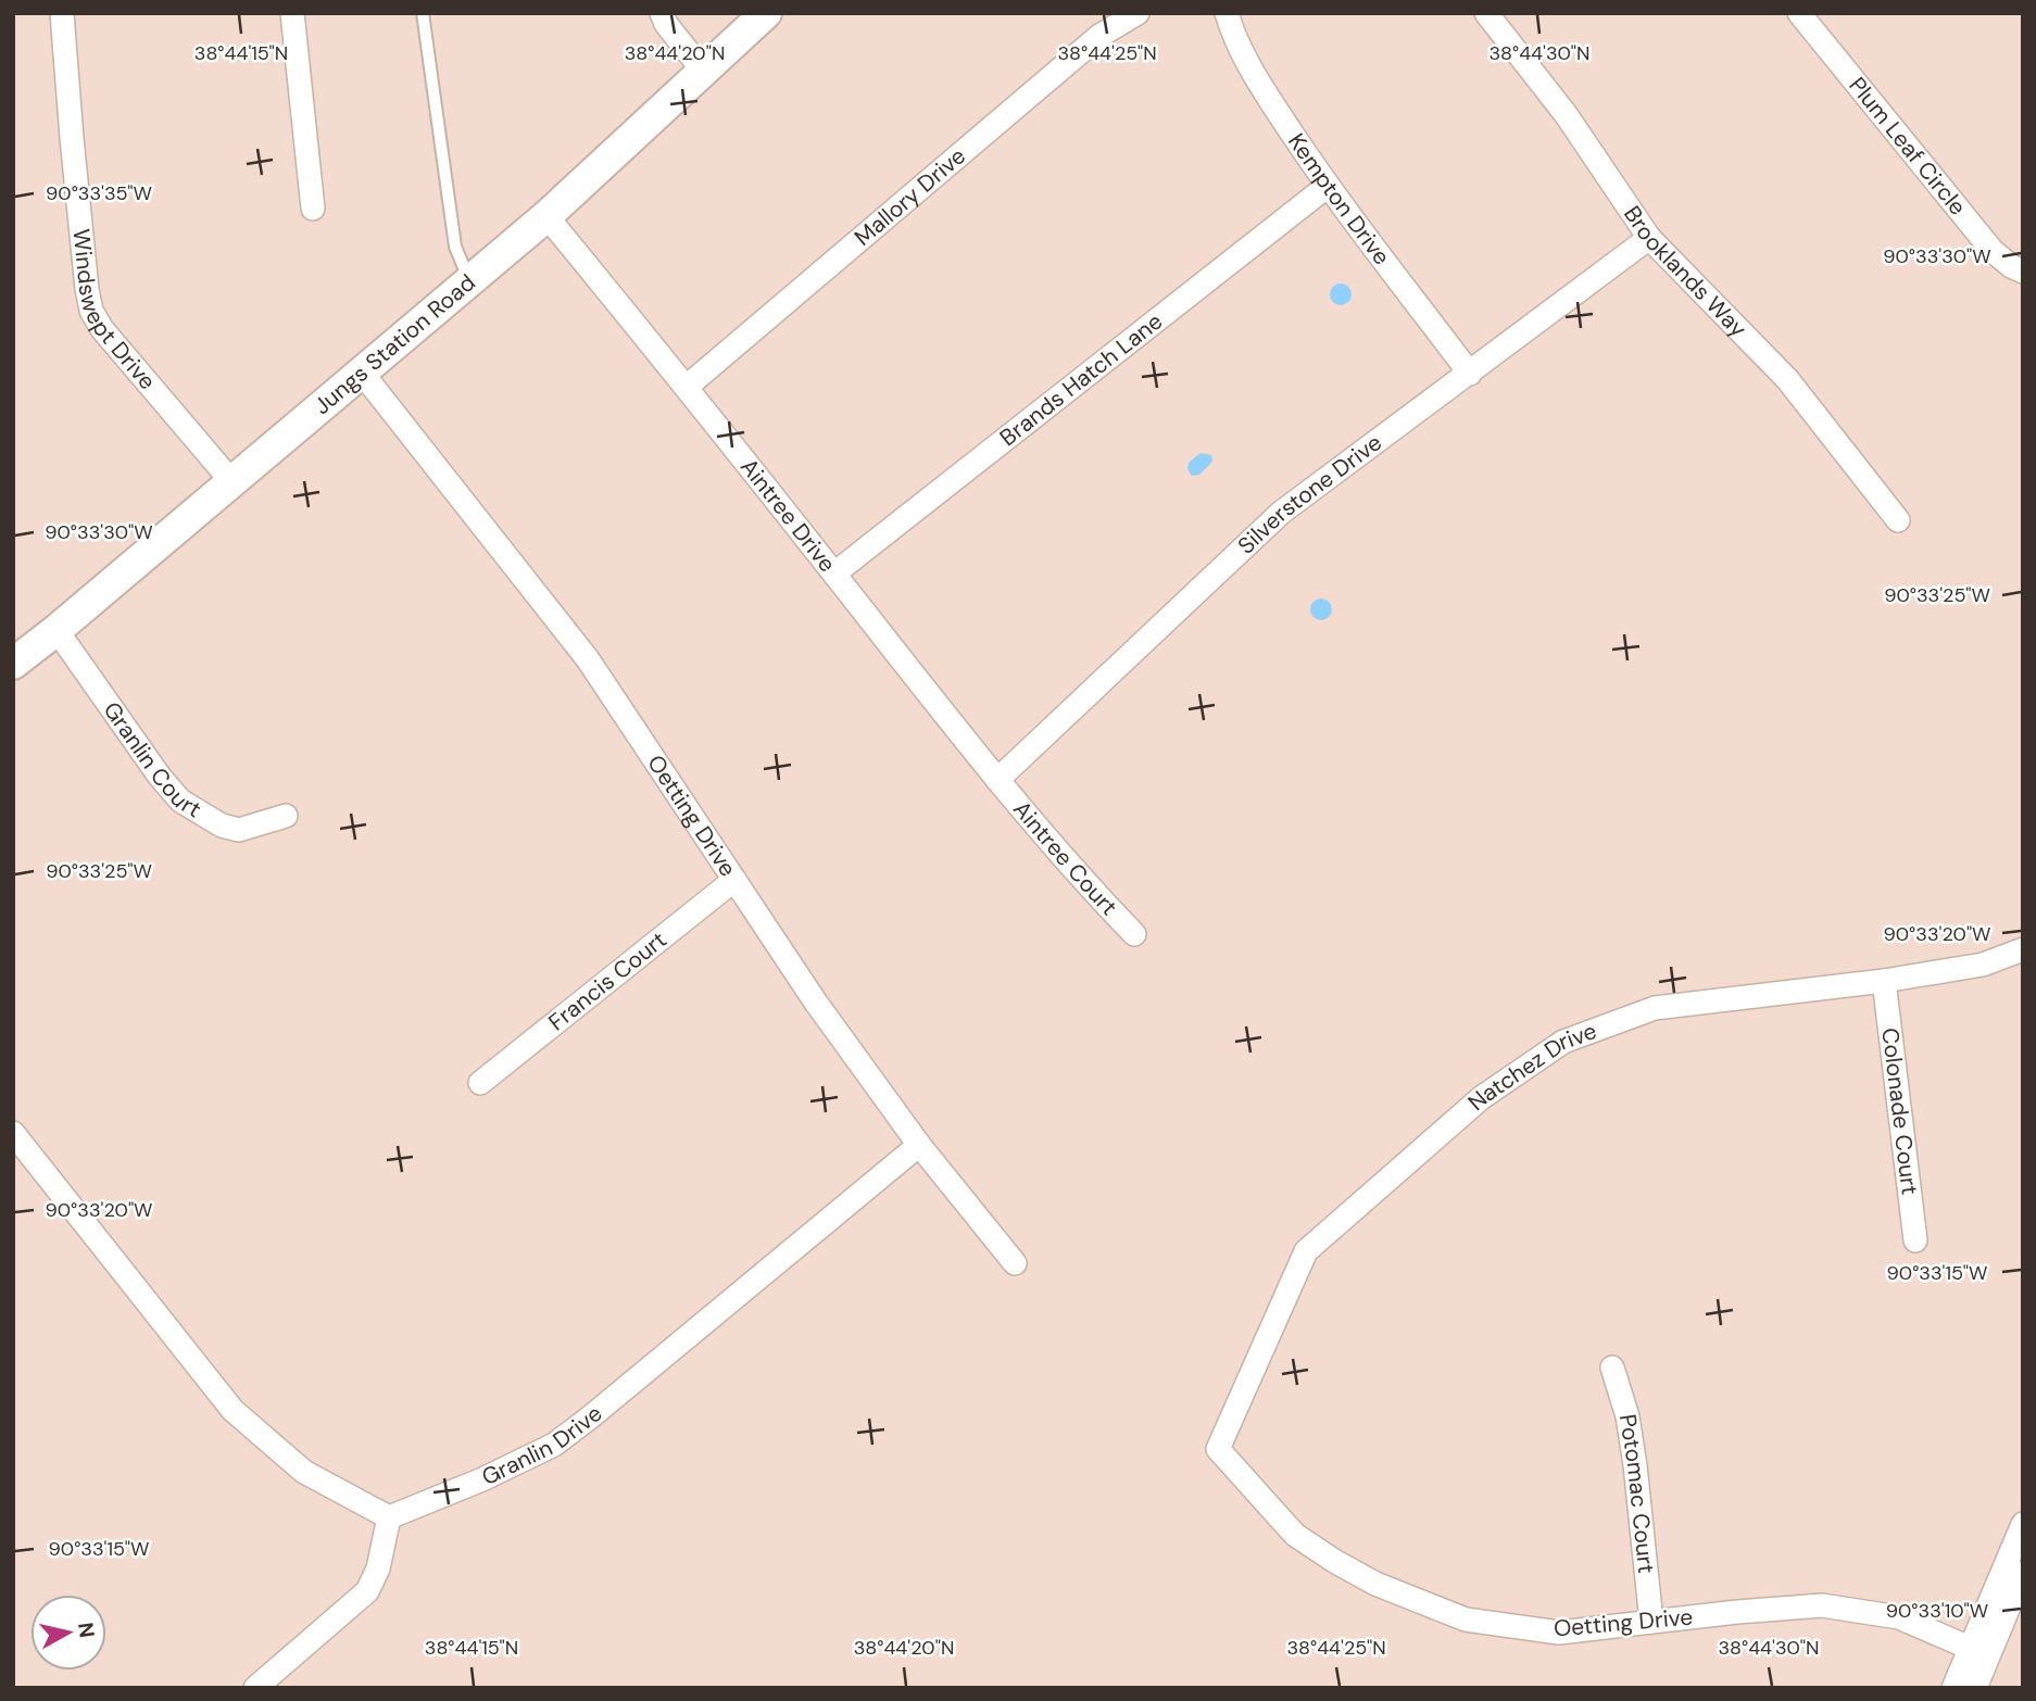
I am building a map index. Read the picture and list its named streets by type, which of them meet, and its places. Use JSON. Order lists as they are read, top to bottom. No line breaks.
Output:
{"streets":{"main road":["Jungs Station Road"],"street":["Plum Leaf Circle","Mallory Drive","Kempton Drive","Brooklands Way","Windswept Drive","Brands Hatch Lane","Silverstone Drive","Aintree Drive","Granlin Court","Oetting Drive","Aintree Court","Francis Court","Natchez Drive","Colonade Court","Granlin Drive","Potomac Court"]},"crossings":[["Mallory Drive","Aintree Drive"],["Kempton Drive","Brands Hatch Lane"],["Kempton Drive","Silverstone Drive"],["Brooklands Way","Silverstone Drive"],["Windswept Drive","Jungs Station Road"],["Jungs Station Road","Aintree Drive"],["Jungs Station Road","Granlin Court"],["Jungs Station Road","Oetting Drive"],["Brands Hatch Lane","Aintree Drive"],["Silverstone Drive","Aintree Drive"],["Silverstone Drive","Aintree Court"],["Aintree Drive","Aintree Court"],["Oetting Drive","Francis Court"],["Oetting Drive","Natchez Drive"],["Oetting Drive","Granlin Drive"],["Oetting Drive","Potomac Court"],["Natchez Drive","Colonade Court"]],"north":"right","coordinates":["38°44'15\"N","38°44'20\"N","38°44'25\"N","38°44'30\"N","90°33'35\"W","90°33'30\"W","90°33'25\"W","90°33'20\"W","90°33'15\"W","90°33'10\"W"]}
